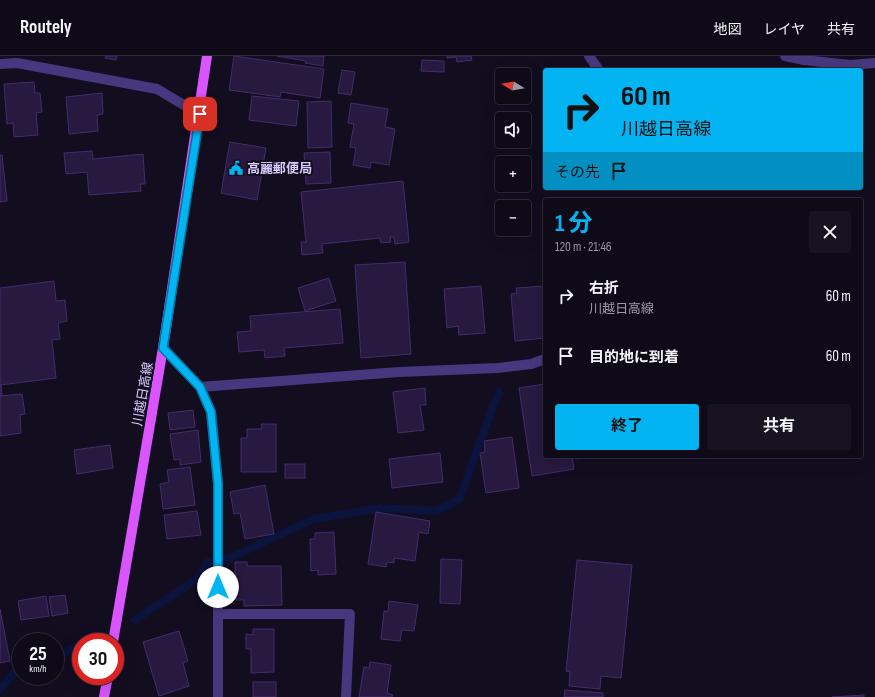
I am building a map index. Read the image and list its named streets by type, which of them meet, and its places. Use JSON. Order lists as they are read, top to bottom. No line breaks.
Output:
{"streets":{"main road":["川越日高線"]},"places":{"public building":["高麗郵便局"]},"north":"left","page":{"header":"Routely","nav":["地図","レイヤ","共有"],"map_buttons":["+","−"],"turn":["60 m","川越日高線"],"then":"その先","heading":["1 分","120 m · 21:46"],"list":[{"name":"右折","note":"川越日高線","value":"60 m"},{"name":"目的地に到着","value":"60 m"}],"buttons":["終了","共有"],"speed":"25 km/h","limit":"30"}}
